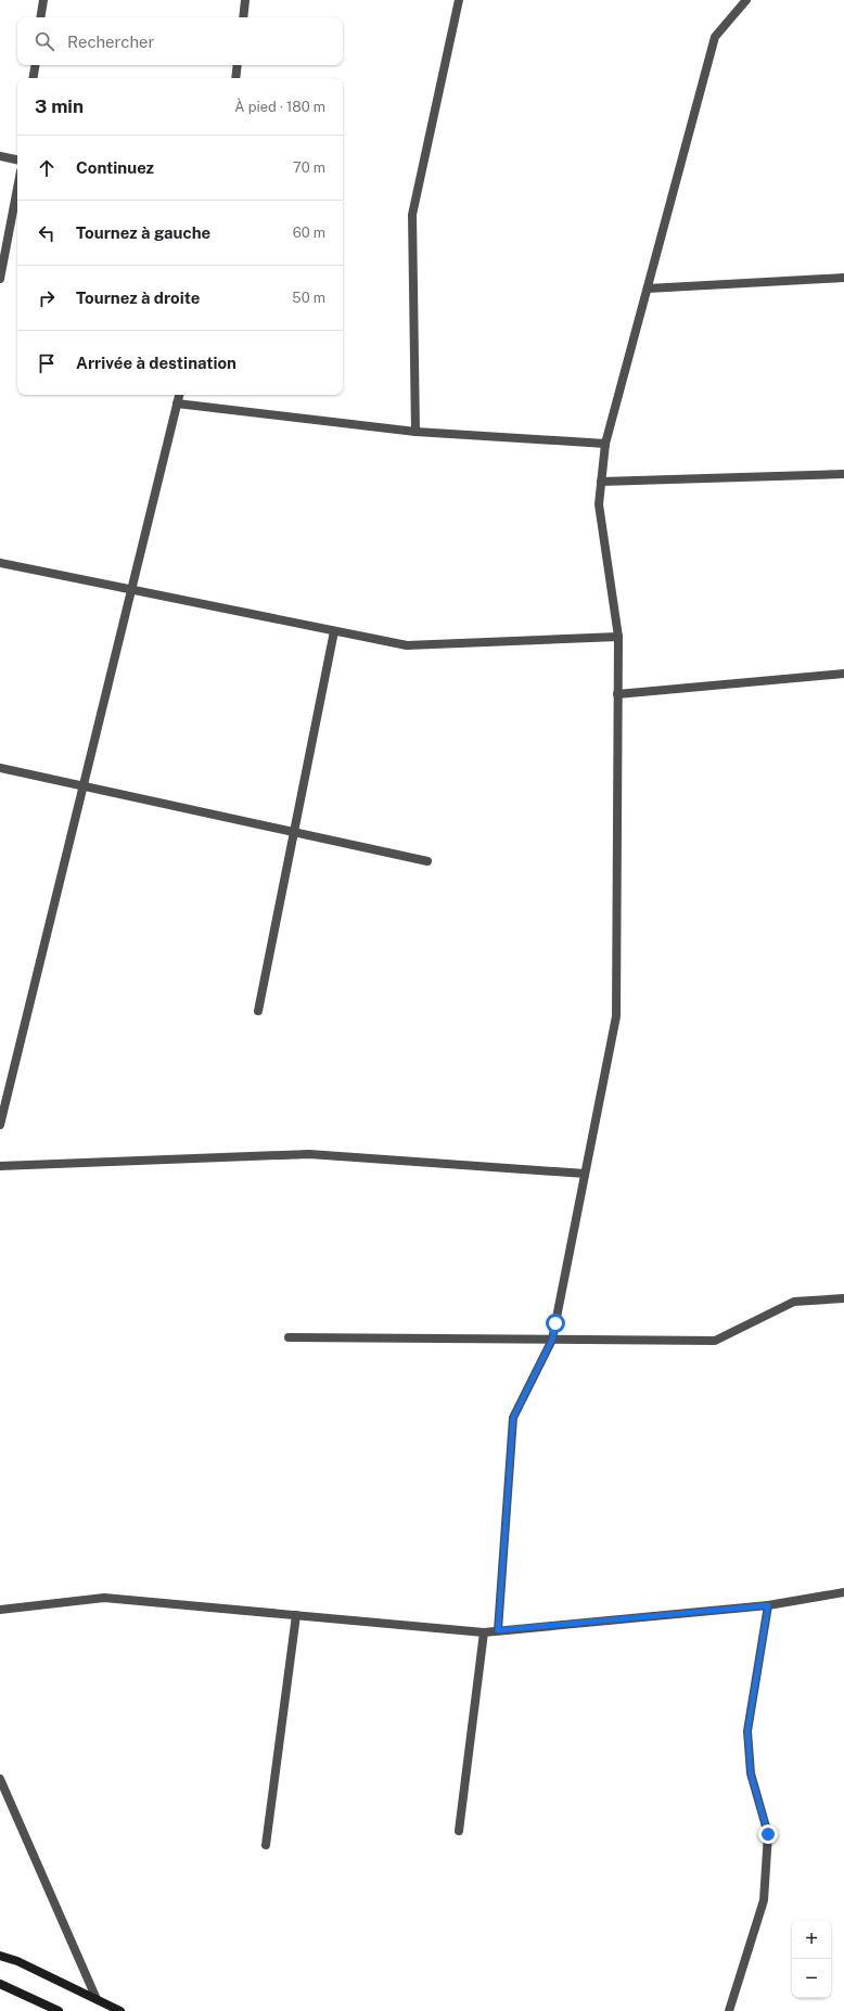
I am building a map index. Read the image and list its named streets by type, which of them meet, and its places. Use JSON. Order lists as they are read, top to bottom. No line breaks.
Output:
{"page":{"search":"Rechercher","heading":["3 min","À pied · 180 m"],"list":[["Continuez","70 m"],["Tournez à gauche","60 m"],["Tournez à droite","50 m"],"Arrivée à destination"],"map_buttons":["+","−"]}}
